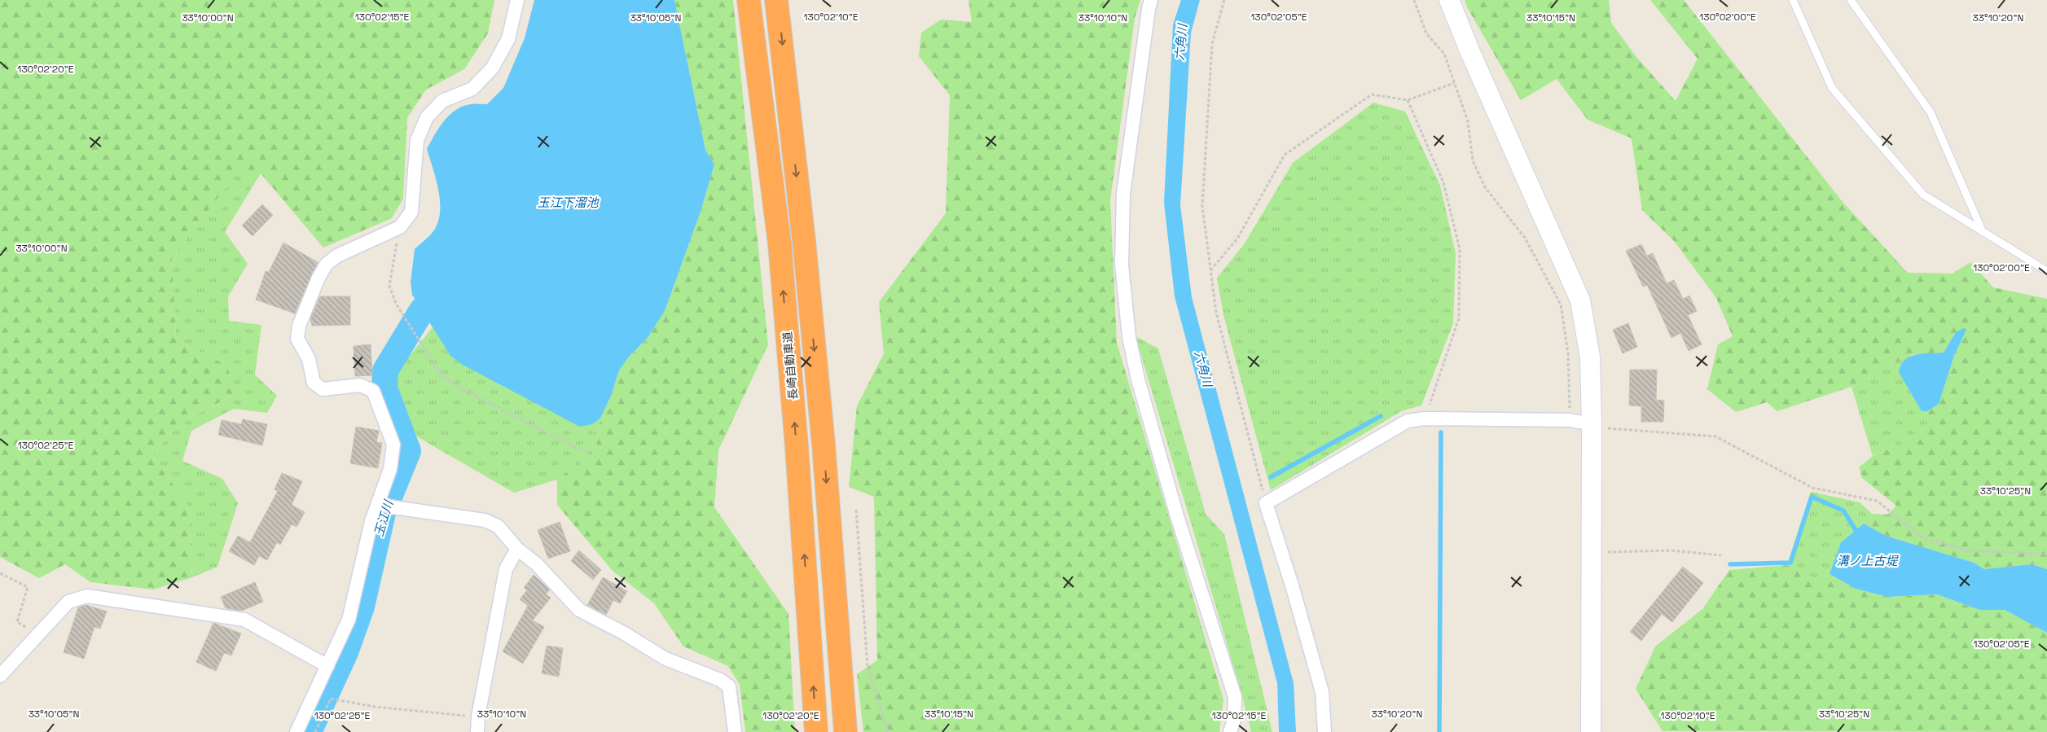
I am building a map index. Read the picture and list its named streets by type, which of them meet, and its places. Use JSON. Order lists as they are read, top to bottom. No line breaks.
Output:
{"streets":{"highway":["長崎自動車道"]},"water":["六角川","玉江下溜池","玉江川","溝ノ上古堤"],"coordinates":["130°02'15\"E","130°02'10\"E","130°02'05\"E","130°02'00\"E","33°10'00\"N","33°10'05\"N","33°10'10\"N","33°10'15\"N","33°10'20\"N","130°02'20\"E","130°02'25\"E","33°10'25\"N"]}
